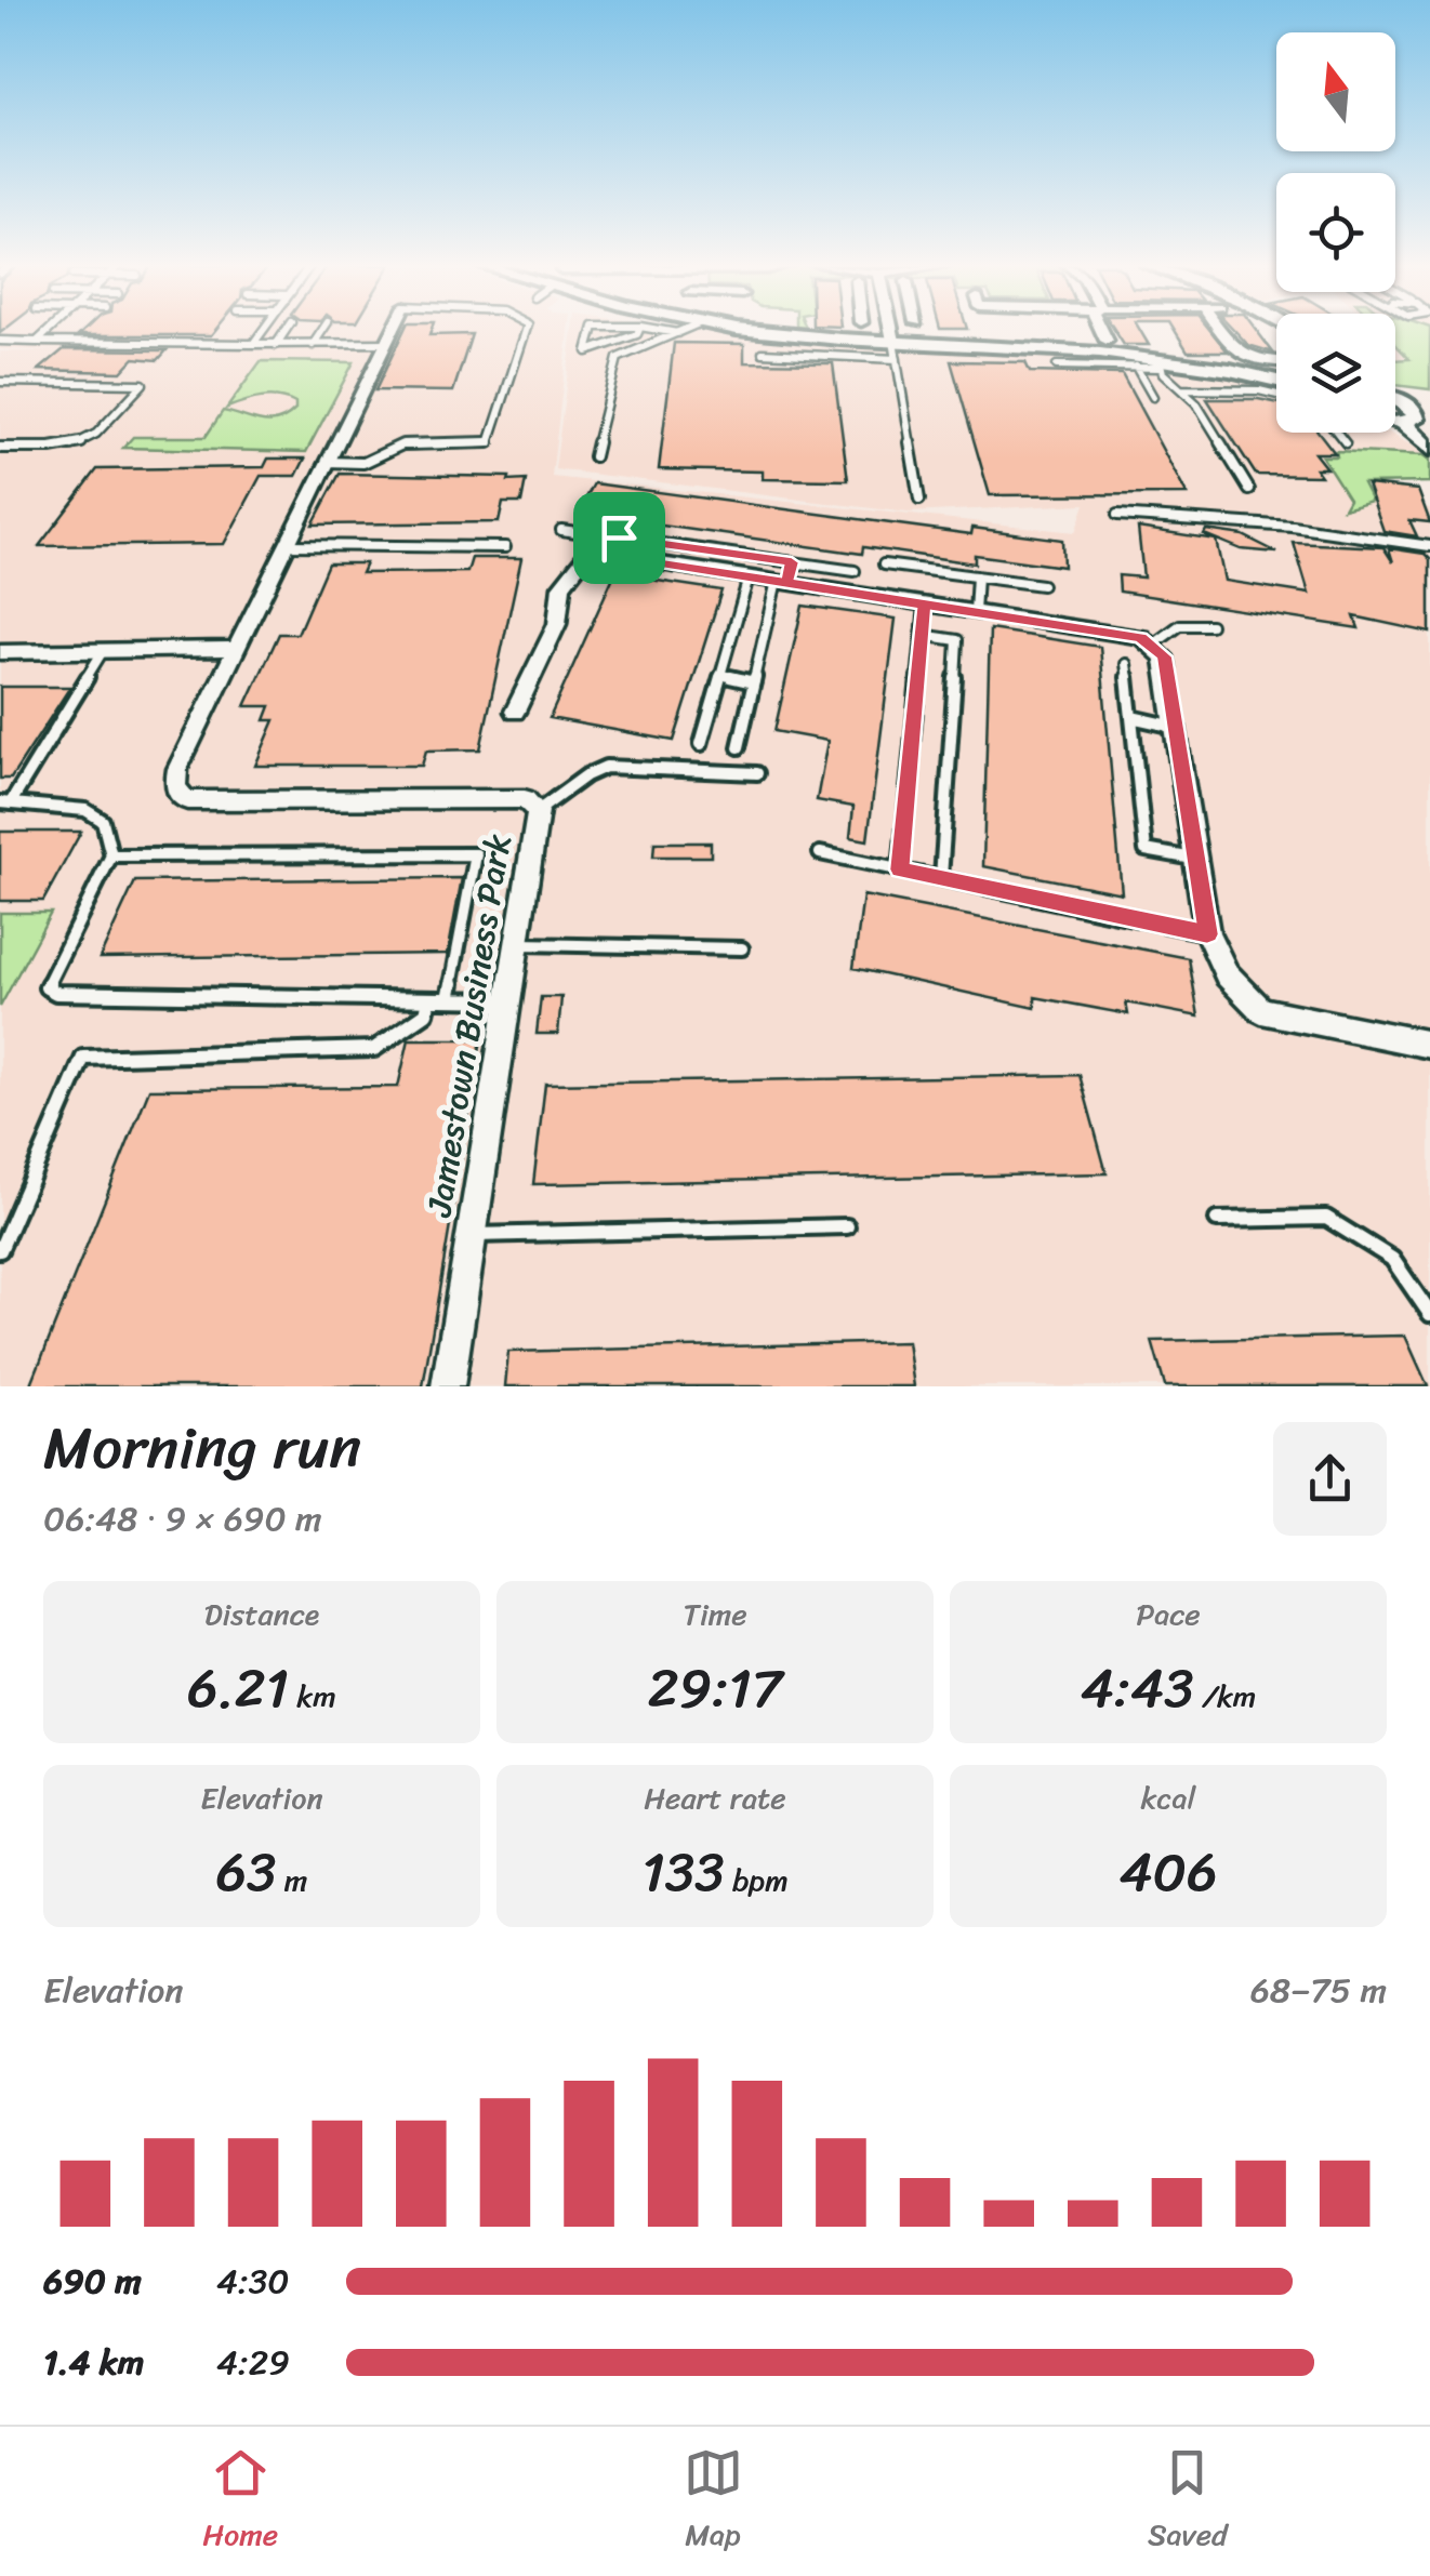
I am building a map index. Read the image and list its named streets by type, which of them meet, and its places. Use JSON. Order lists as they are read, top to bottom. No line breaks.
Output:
{"streets":{"street":["Jamestown Business Park"]},"north":"top","page":{"heading":["Morning run","06:48 · 9 × 690 m"],"stats":[["Distance","6.21 km"],["Time","29:17"],["Pace","4:43 /km"],["Elevation","63 m"],["Heart rate","133 bpm"],["kcal","406"]],"chart":["Elevation","68–75 m"],"list":[{"name":"690 m","note":"4:30"},{"name":"1.4 km","note":"4:29"}],"tabs":["Home","Map","Saved"]}}
